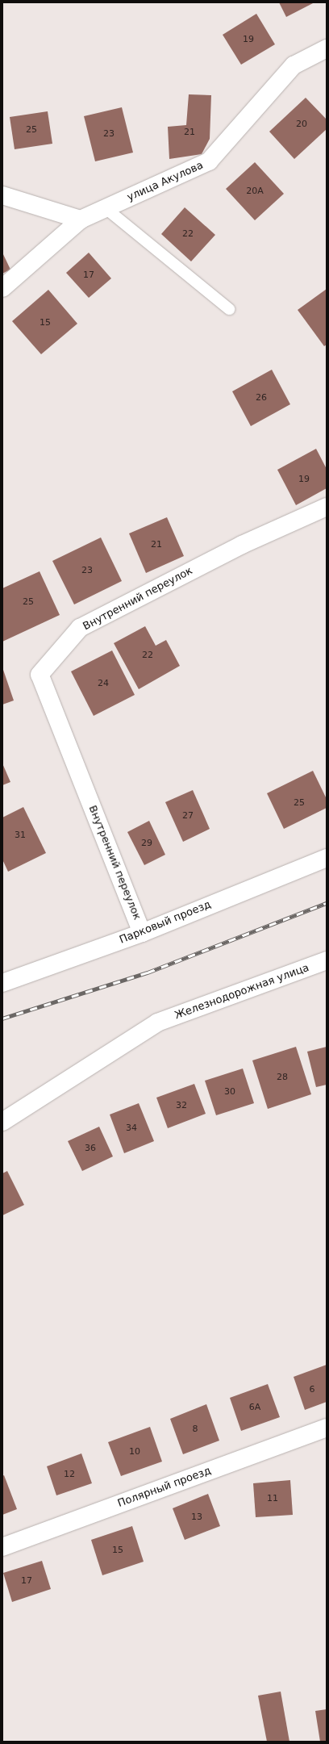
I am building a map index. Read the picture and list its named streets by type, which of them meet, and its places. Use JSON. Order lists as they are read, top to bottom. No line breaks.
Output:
{"streets":{"street":["улица Акулова","Внутренний переулок","Парковый проезд","Железнодорожная улица","Полярный проезд"]},"crossings":[["Внутренний переулок","Парковый проезд"]],"house_numbers":["19","20","25","21","23","20А","22","17","15","26","19","21","23","25","22","24","25","27","31","29","28","30","32","34","36","6","6А","8","10","12","11","13","15","17"]}
